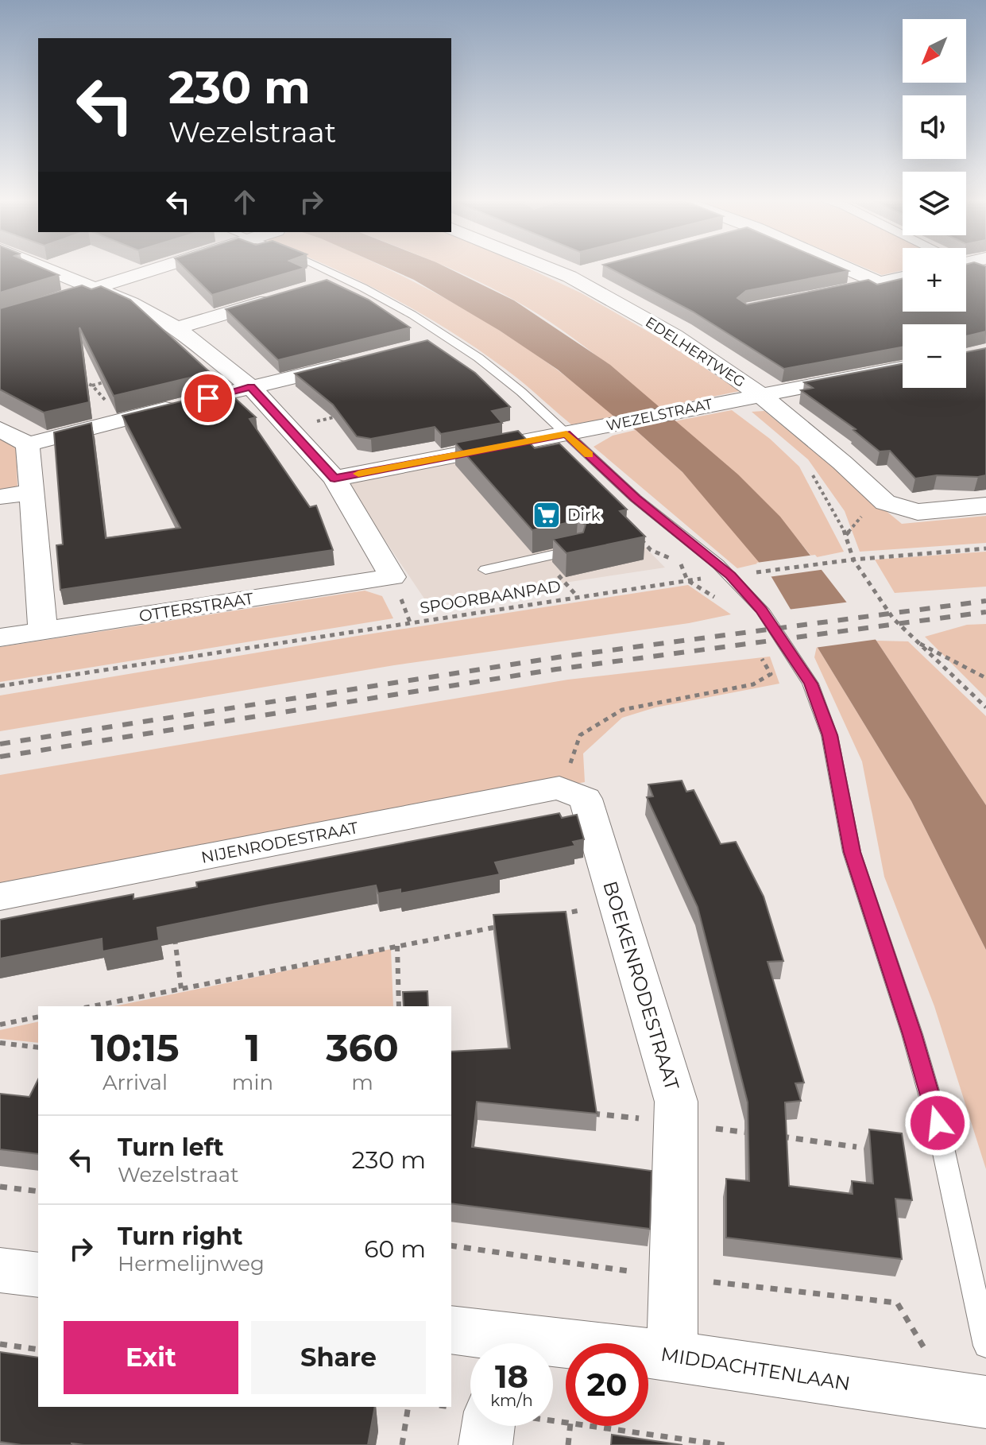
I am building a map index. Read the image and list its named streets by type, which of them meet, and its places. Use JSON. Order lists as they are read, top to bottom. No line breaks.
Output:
{"streets":{"street":["EDELHERTWEG","WEZELSTRAAT","OTTERSTRAAT","NIJENRODESTRAAT","BOEKENRODESTRAAT","MIDDACHTENLAAN"],"path":["SPOORBAANPAD"]},"crossings":[["EDELHERTWEG","WEZELSTRAAT"],["WEZELSTRAAT","OTTERSTRAAT"],["NIJENRODESTRAAT","BOEKENRODESTRAAT"],["BOEKENRODESTRAAT","MIDDACHTENLAAN"]],"places":{"supermarket":["Dirk"]},"north":"bottom left","page":{"map_buttons":["+","−"],"turn":["230 m","Wezelstraat"],"eta":["10:15","Arrival","1","min","360","m"],"list":[{"name":"Turn left","note":"Wezelstraat","value":"230 m"},{"name":"Turn right","note":"Hermelijnweg","value":"60 m"}],"buttons":["Exit","Share"],"speed":"18 km/h","limit":"20"}}
